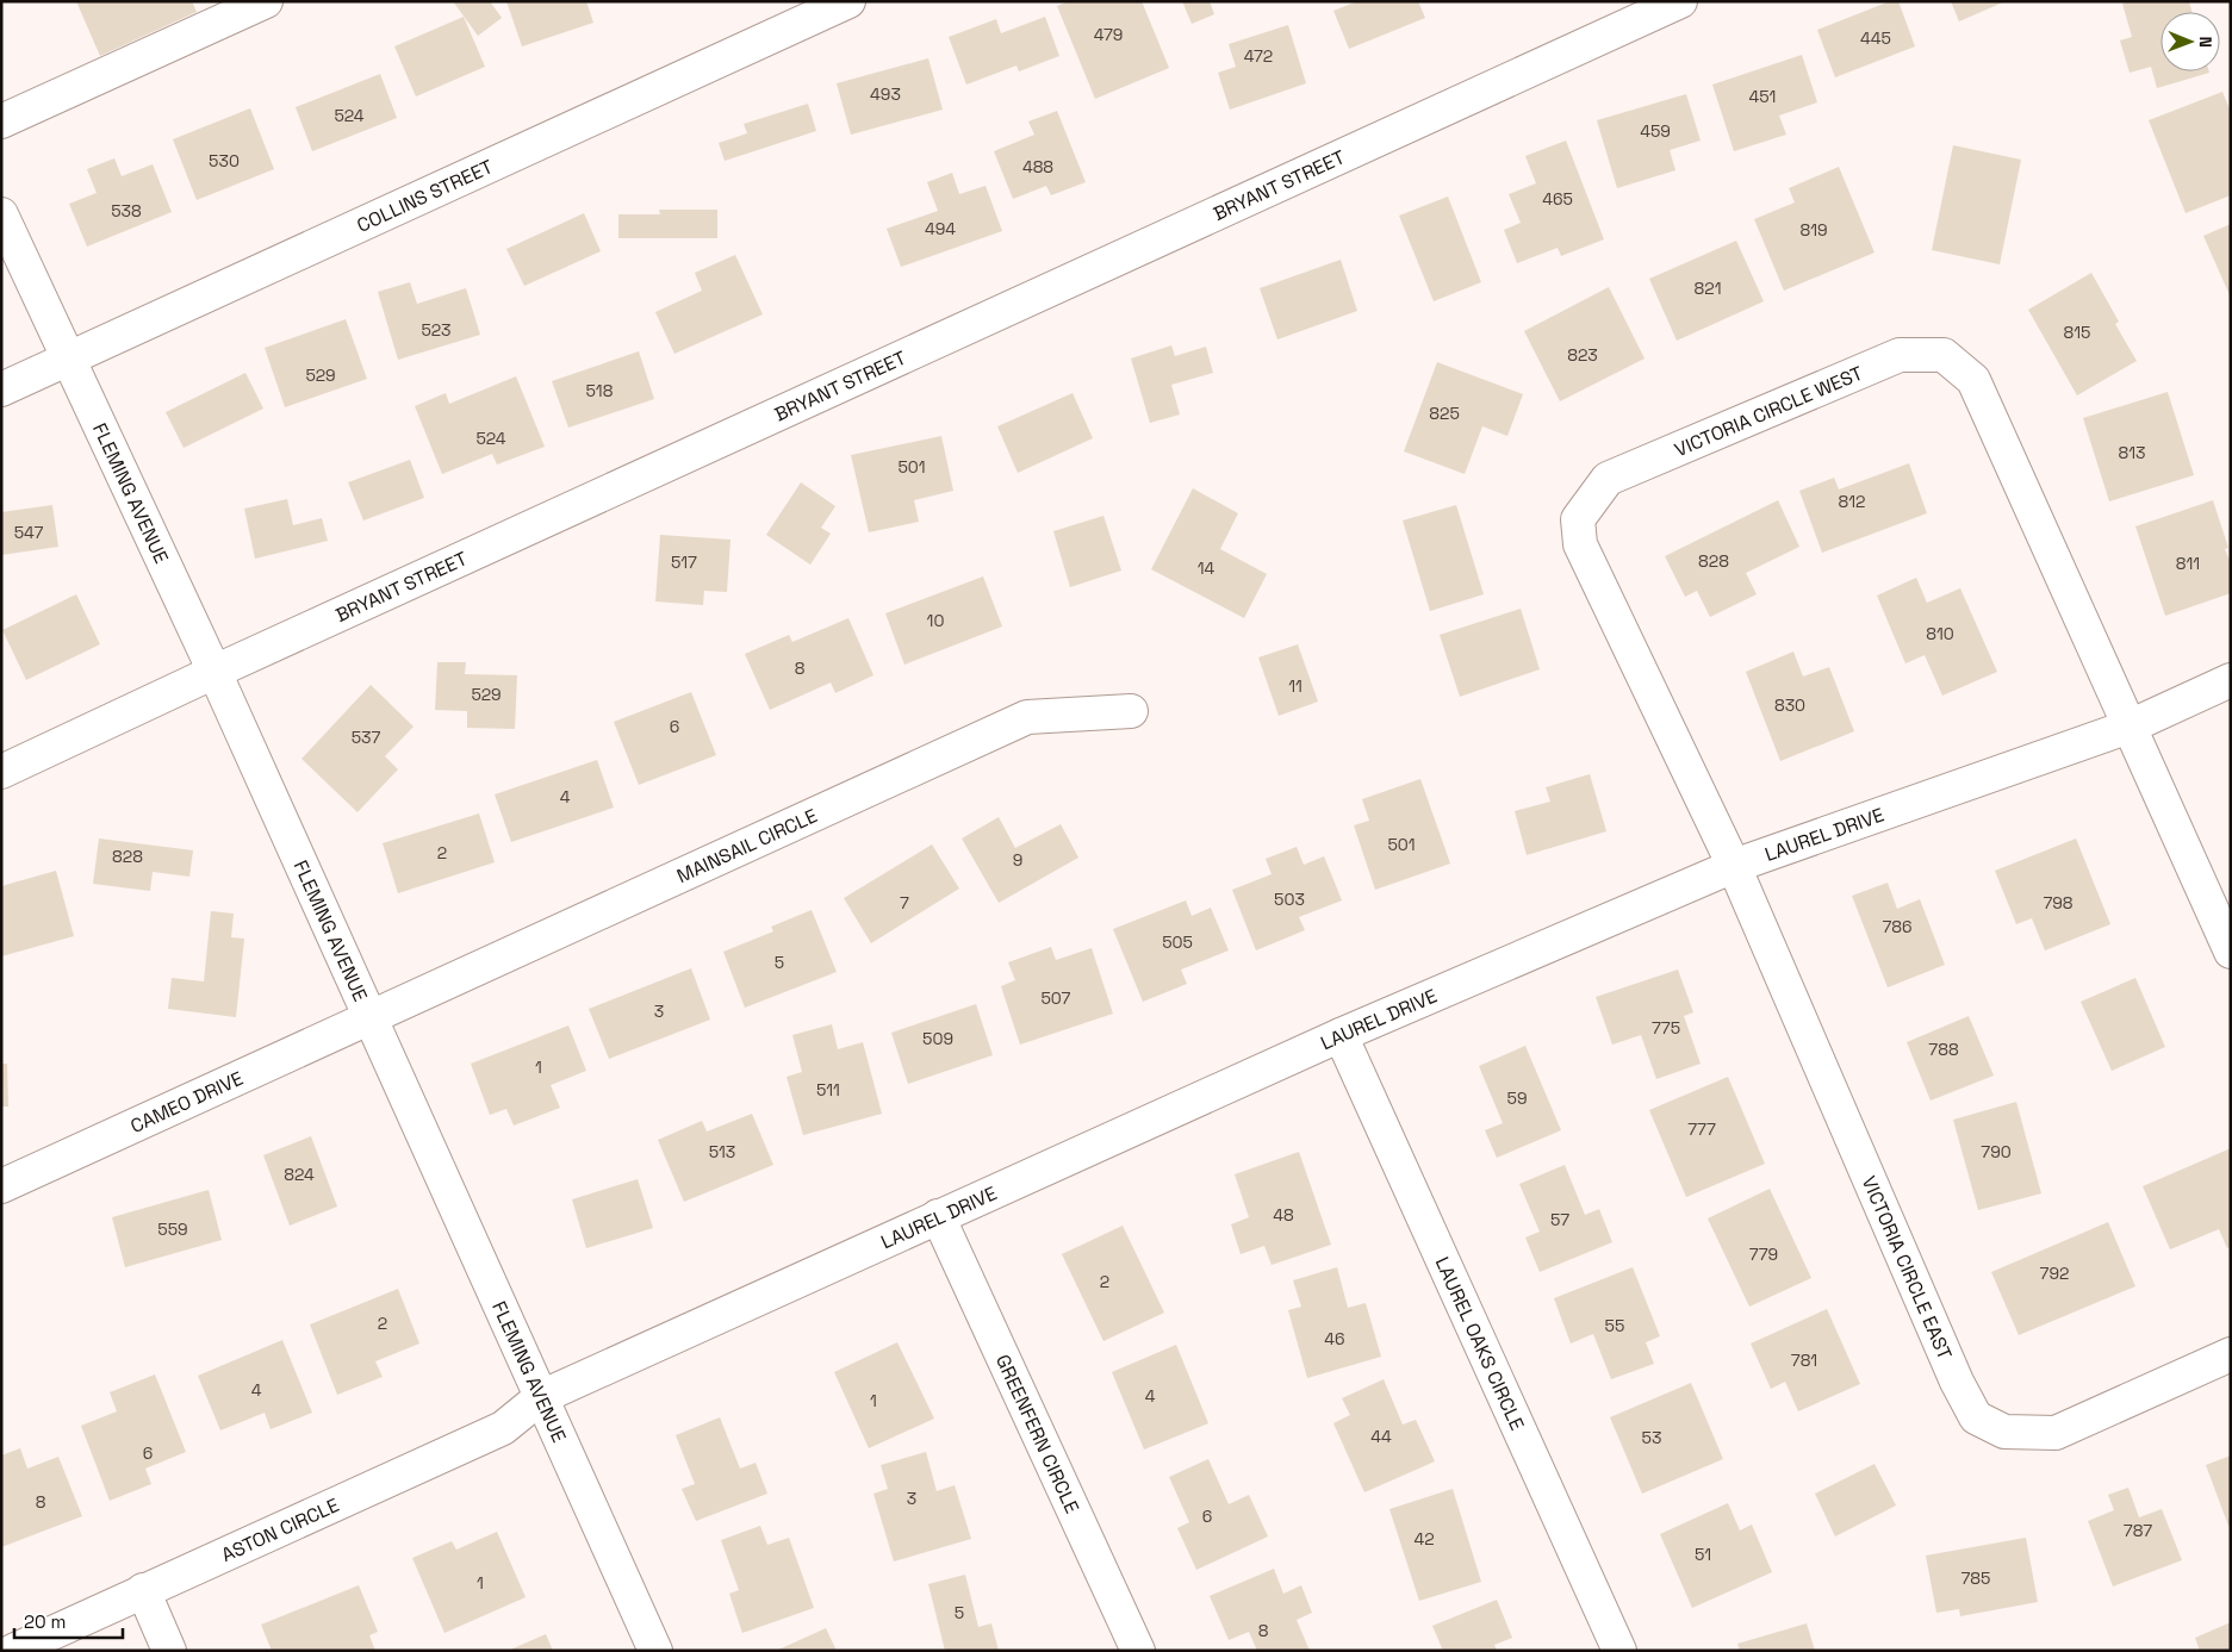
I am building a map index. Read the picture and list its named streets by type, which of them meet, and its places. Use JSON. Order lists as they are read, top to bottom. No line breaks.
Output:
{"streets":{"street":["BRYANT STREET","COLLINS STREET","VICTORIA CIRCLE WEST","FLEMING AVENUE","LAUREL DRIVE","MAINSAIL CIRCLE","CAMEO DRIVE","VICTORIA CIRCLE EAST","LAUREL OAKS CIRCLE","GREENFERN CIRCLE","ASTON CIRCLE"]},"crossings":[["BRYANT STREET","FLEMING AVENUE"],["COLLINS STREET","FLEMING AVENUE"],["VICTORIA CIRCLE WEST","LAUREL DRIVE"],["VICTORIA CIRCLE WEST","VICTORIA CIRCLE EAST"],["FLEMING AVENUE","LAUREL DRIVE"],["FLEMING AVENUE","MAINSAIL CIRCLE"],["FLEMING AVENUE","CAMEO DRIVE"],["FLEMING AVENUE","ASTON CIRCLE"],["LAUREL DRIVE","VICTORIA CIRCLE EAST"],["LAUREL DRIVE","LAUREL OAKS CIRCLE"],["LAUREL DRIVE","GREENFERN CIRCLE"],["LAUREL DRIVE","ASTON CIRCLE"],["MAINSAIL CIRCLE","CAMEO DRIVE"]],"house_numbers":["479","445","472","493","451","524","459","530","488","465","538","494","819","821","523","815","823","529","518","825","524","813","501","812","547","828","517","811","14","10","810","8","11","529","830","6","537","4","501","2","828","9","503","7","798","786","505","5","507","3","775","509","788","1","511","59","777","513","790","824","48","57","559","779","792","2","2","55","46","781","4","4","1","44","53","6","3","8","6","787","42","51","785","1","5","8"],"scale_bar":"20 m","north":"right"}
